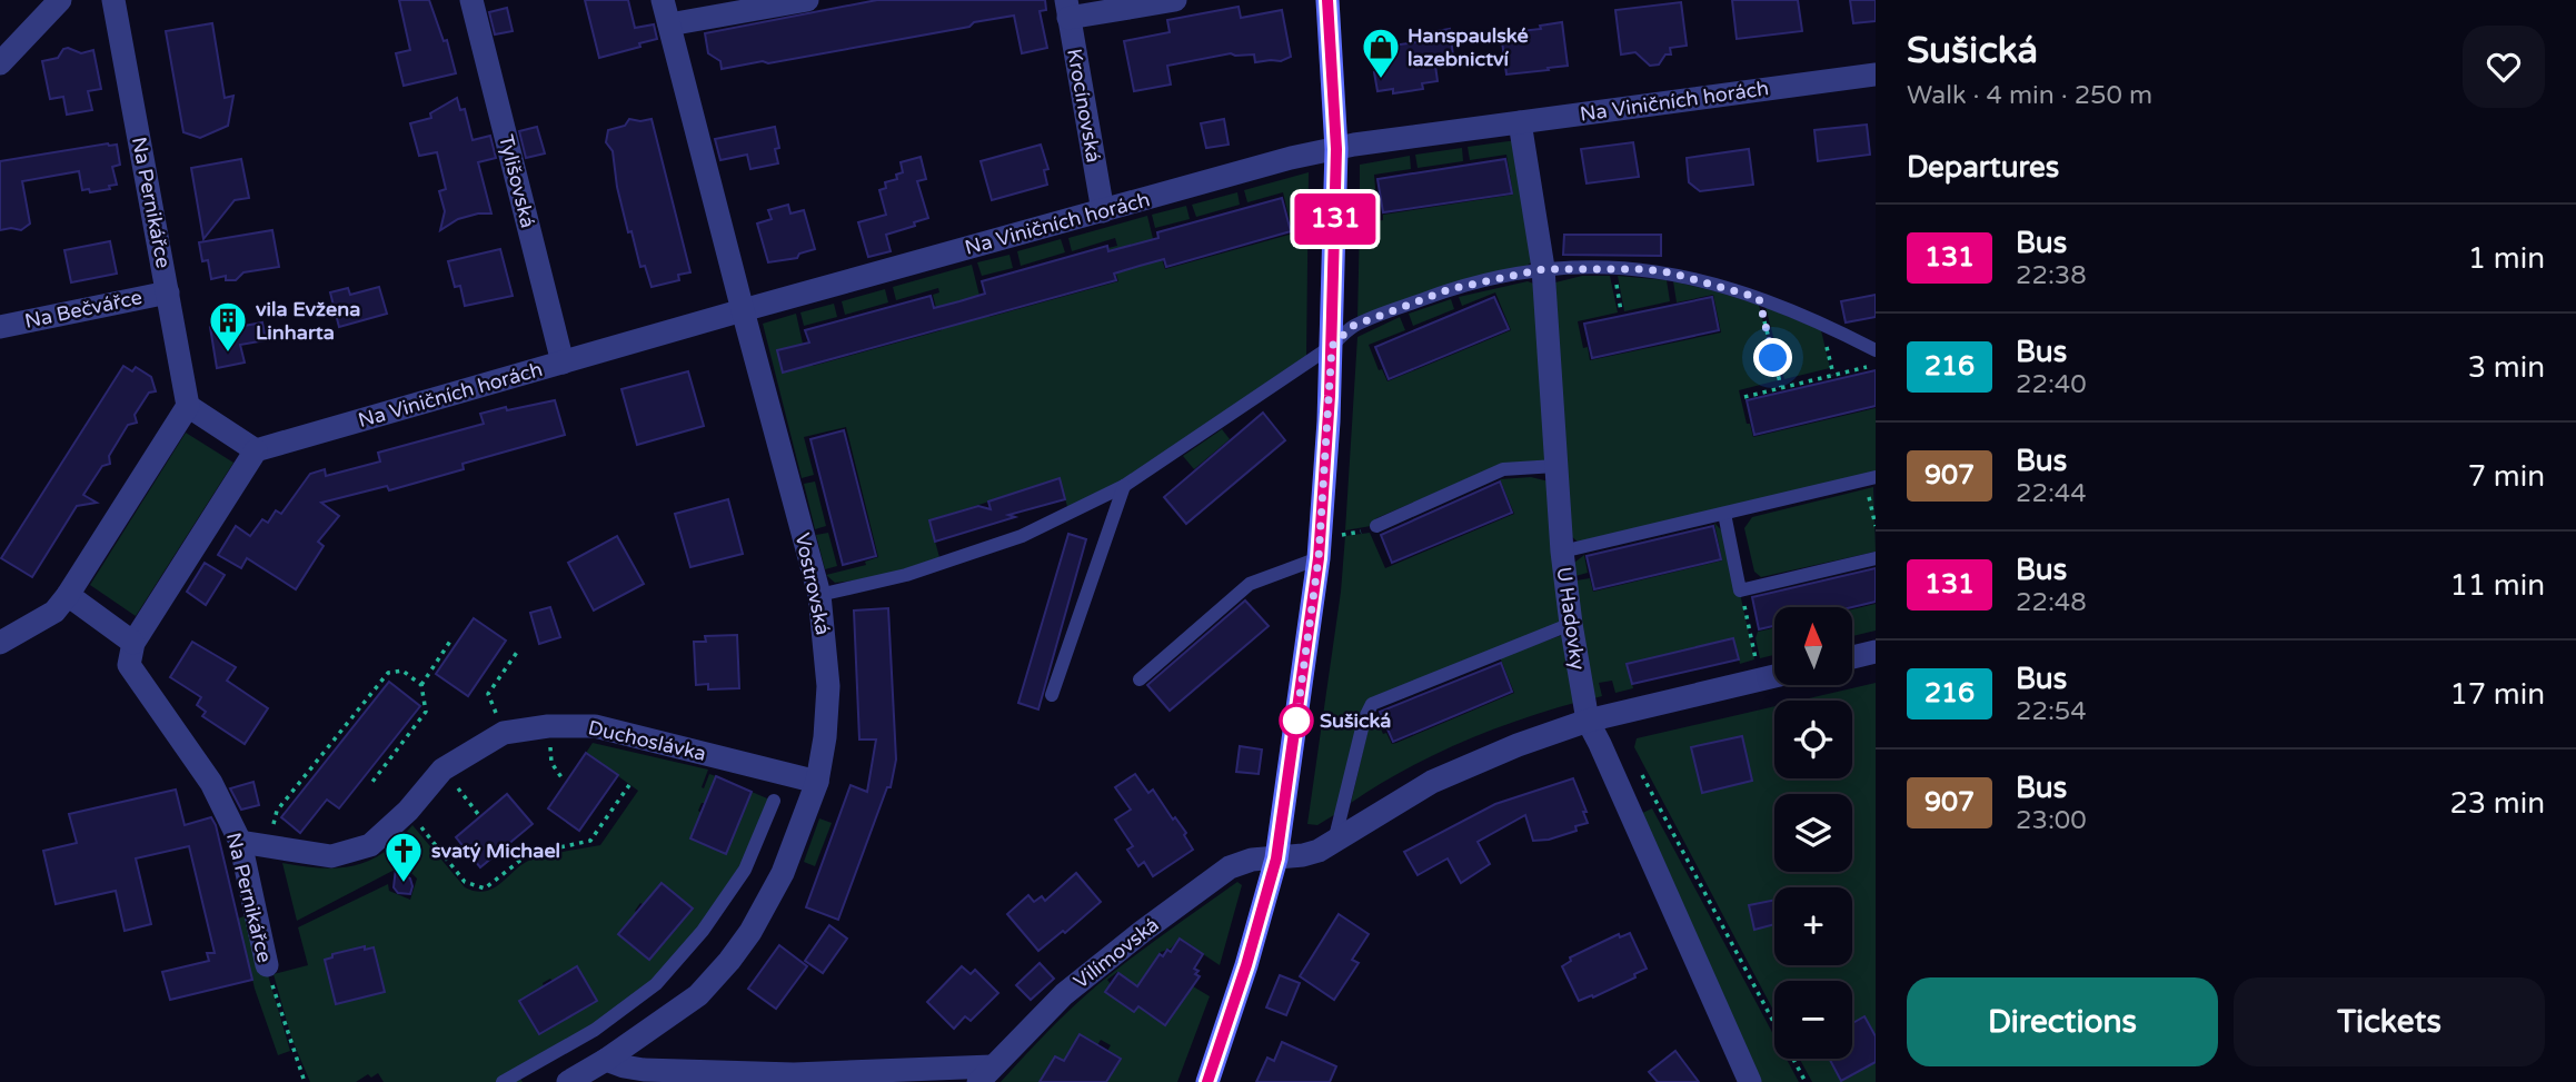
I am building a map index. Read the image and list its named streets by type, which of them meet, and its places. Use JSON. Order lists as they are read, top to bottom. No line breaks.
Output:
{"streets":{"street":["Na Viničních horách","Krocínovská","Tylišovská","Na Pernikářce","Na Bečvářce","Vostrovská","U Hadovky","Duchoslávka","Vilímovská"]},"crossings":[["Na Viničních horách","Krocínovská"],["Na Viničních horách","Tylišovská"],["Na Viničních horách","Vostrovská"],["Na Viničních horách","U Hadovky"],["Na Pernikářce","Na Bečvářce"],["Na Pernikářce","Duchoslávka"],["Vostrovská","Duchoslávka"]],"places":{"shop":["Hanspaulské lazebnictví"],"building":["vila Evžena Linharta"],"other":["Sušická"],"church":["svatý Michael"]},"lines":["bus line 131"],"north":"top","page":{"on_map":"131","heading":[["Sušická","Walk · 4 min · 250 m"],"Departures"],"list":[{"mark":"131","name":"Bus","note":"22:38","value":"1 min"},{"mark":"216","name":"Bus","note":"22:40","value":"3 min"},{"mark":"907","name":"Bus","note":"22:44","value":"7 min"},{"mark":"131","name":"Bus","note":"22:48","value":"11 min"},{"mark":"216","name":"Bus","note":"22:54","value":"17 min"},{"mark":"907","name":"Bus","note":"23:00","value":"23 min"}],"map_buttons":["+","−"],"buttons":["Directions","Tickets"]}}
